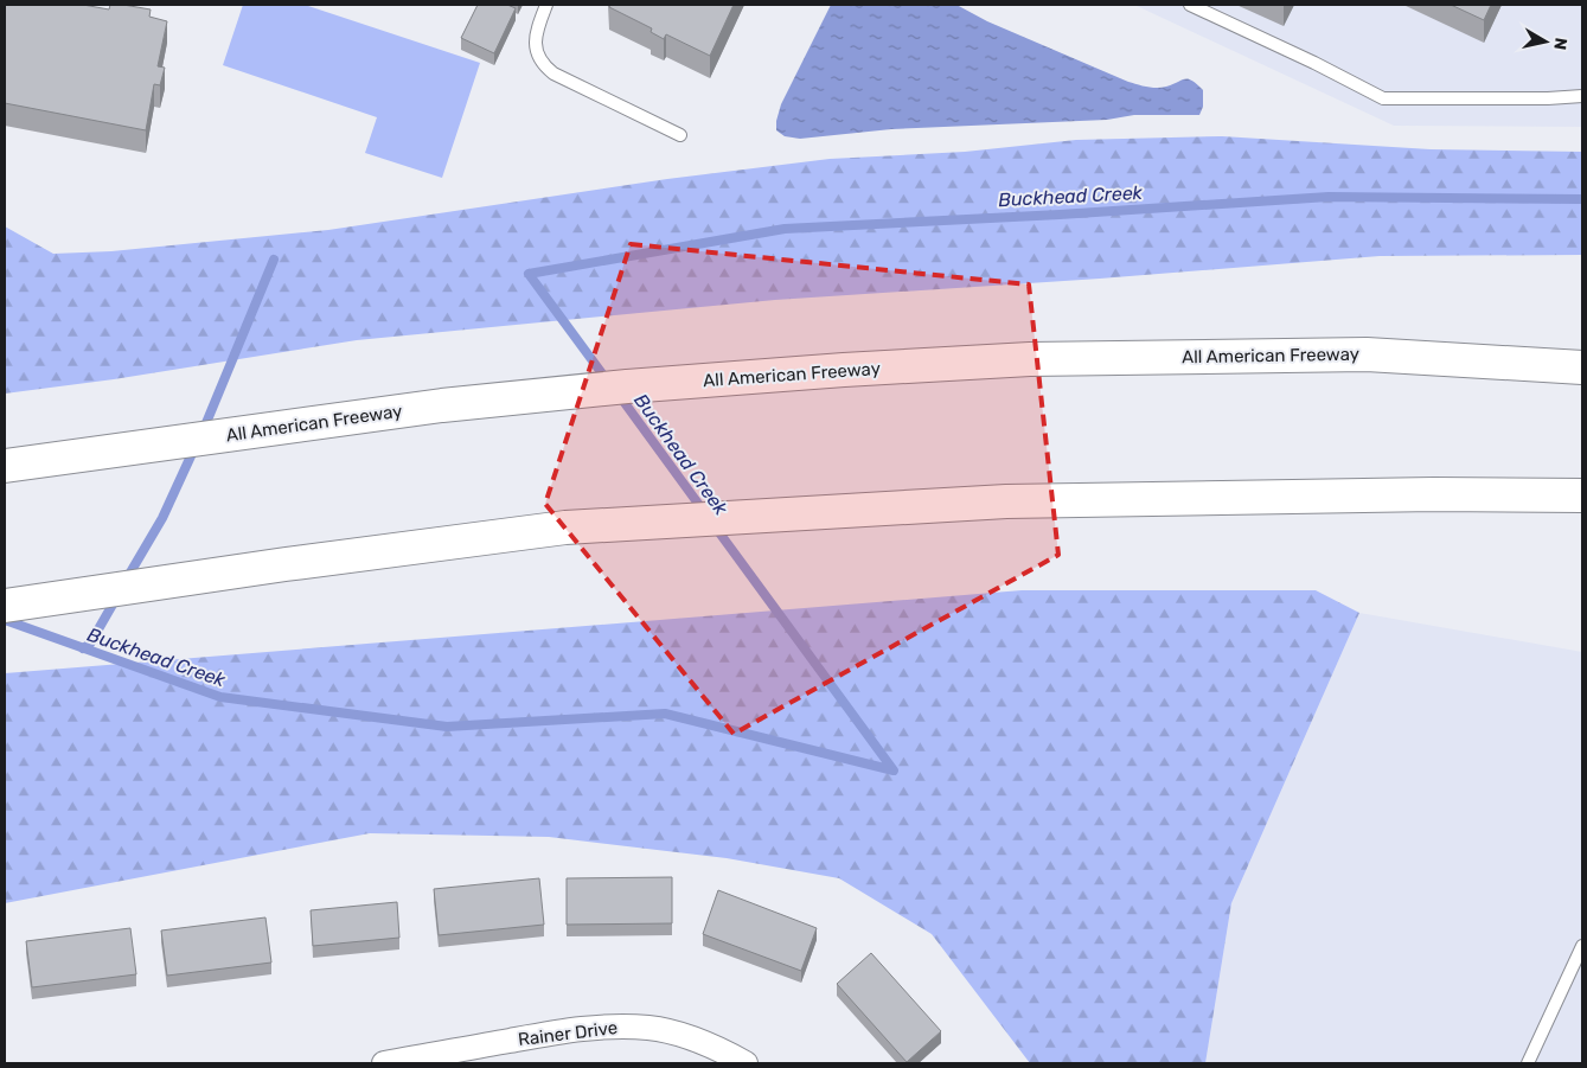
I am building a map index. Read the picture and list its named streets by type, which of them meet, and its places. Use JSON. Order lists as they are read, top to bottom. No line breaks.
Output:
{"streets":{"highway":["All American Freeway"],"street":["Rainer Drive"]},"water":["Buckhead Creek"],"north":"right"}
